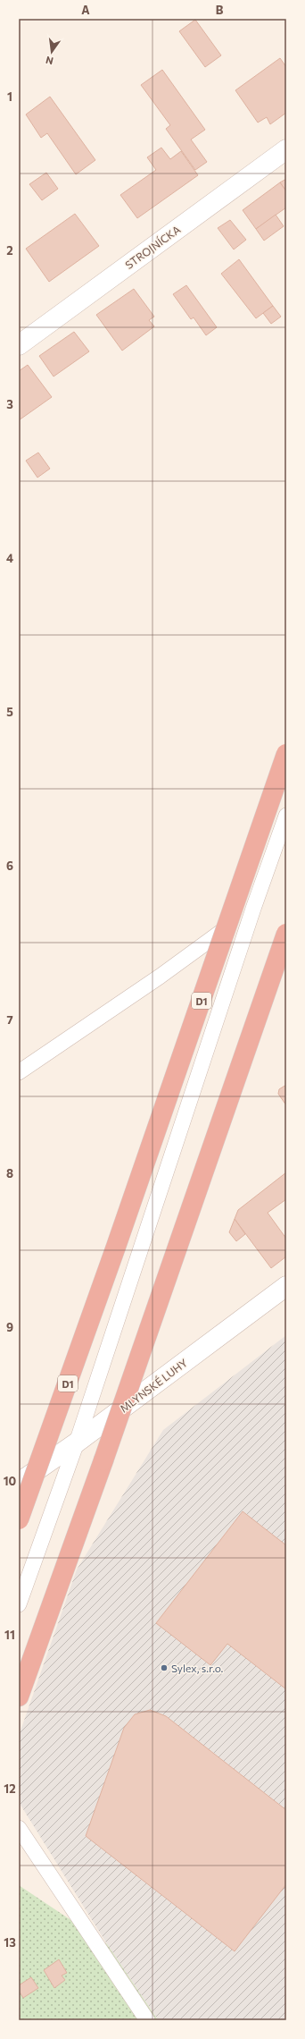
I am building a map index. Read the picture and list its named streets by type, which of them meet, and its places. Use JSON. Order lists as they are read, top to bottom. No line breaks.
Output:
{"streets":{"highway":["D1"],"street":["STROJNÍCKA","MLYNSKÉ LUHY"]},"places":["Sylex, s.r.o."],"north":"bottom","grid":{"columns":["A","B"],"rows":["1","2","3","4","5","6","7","8","9","10","11","12","13"]}}
